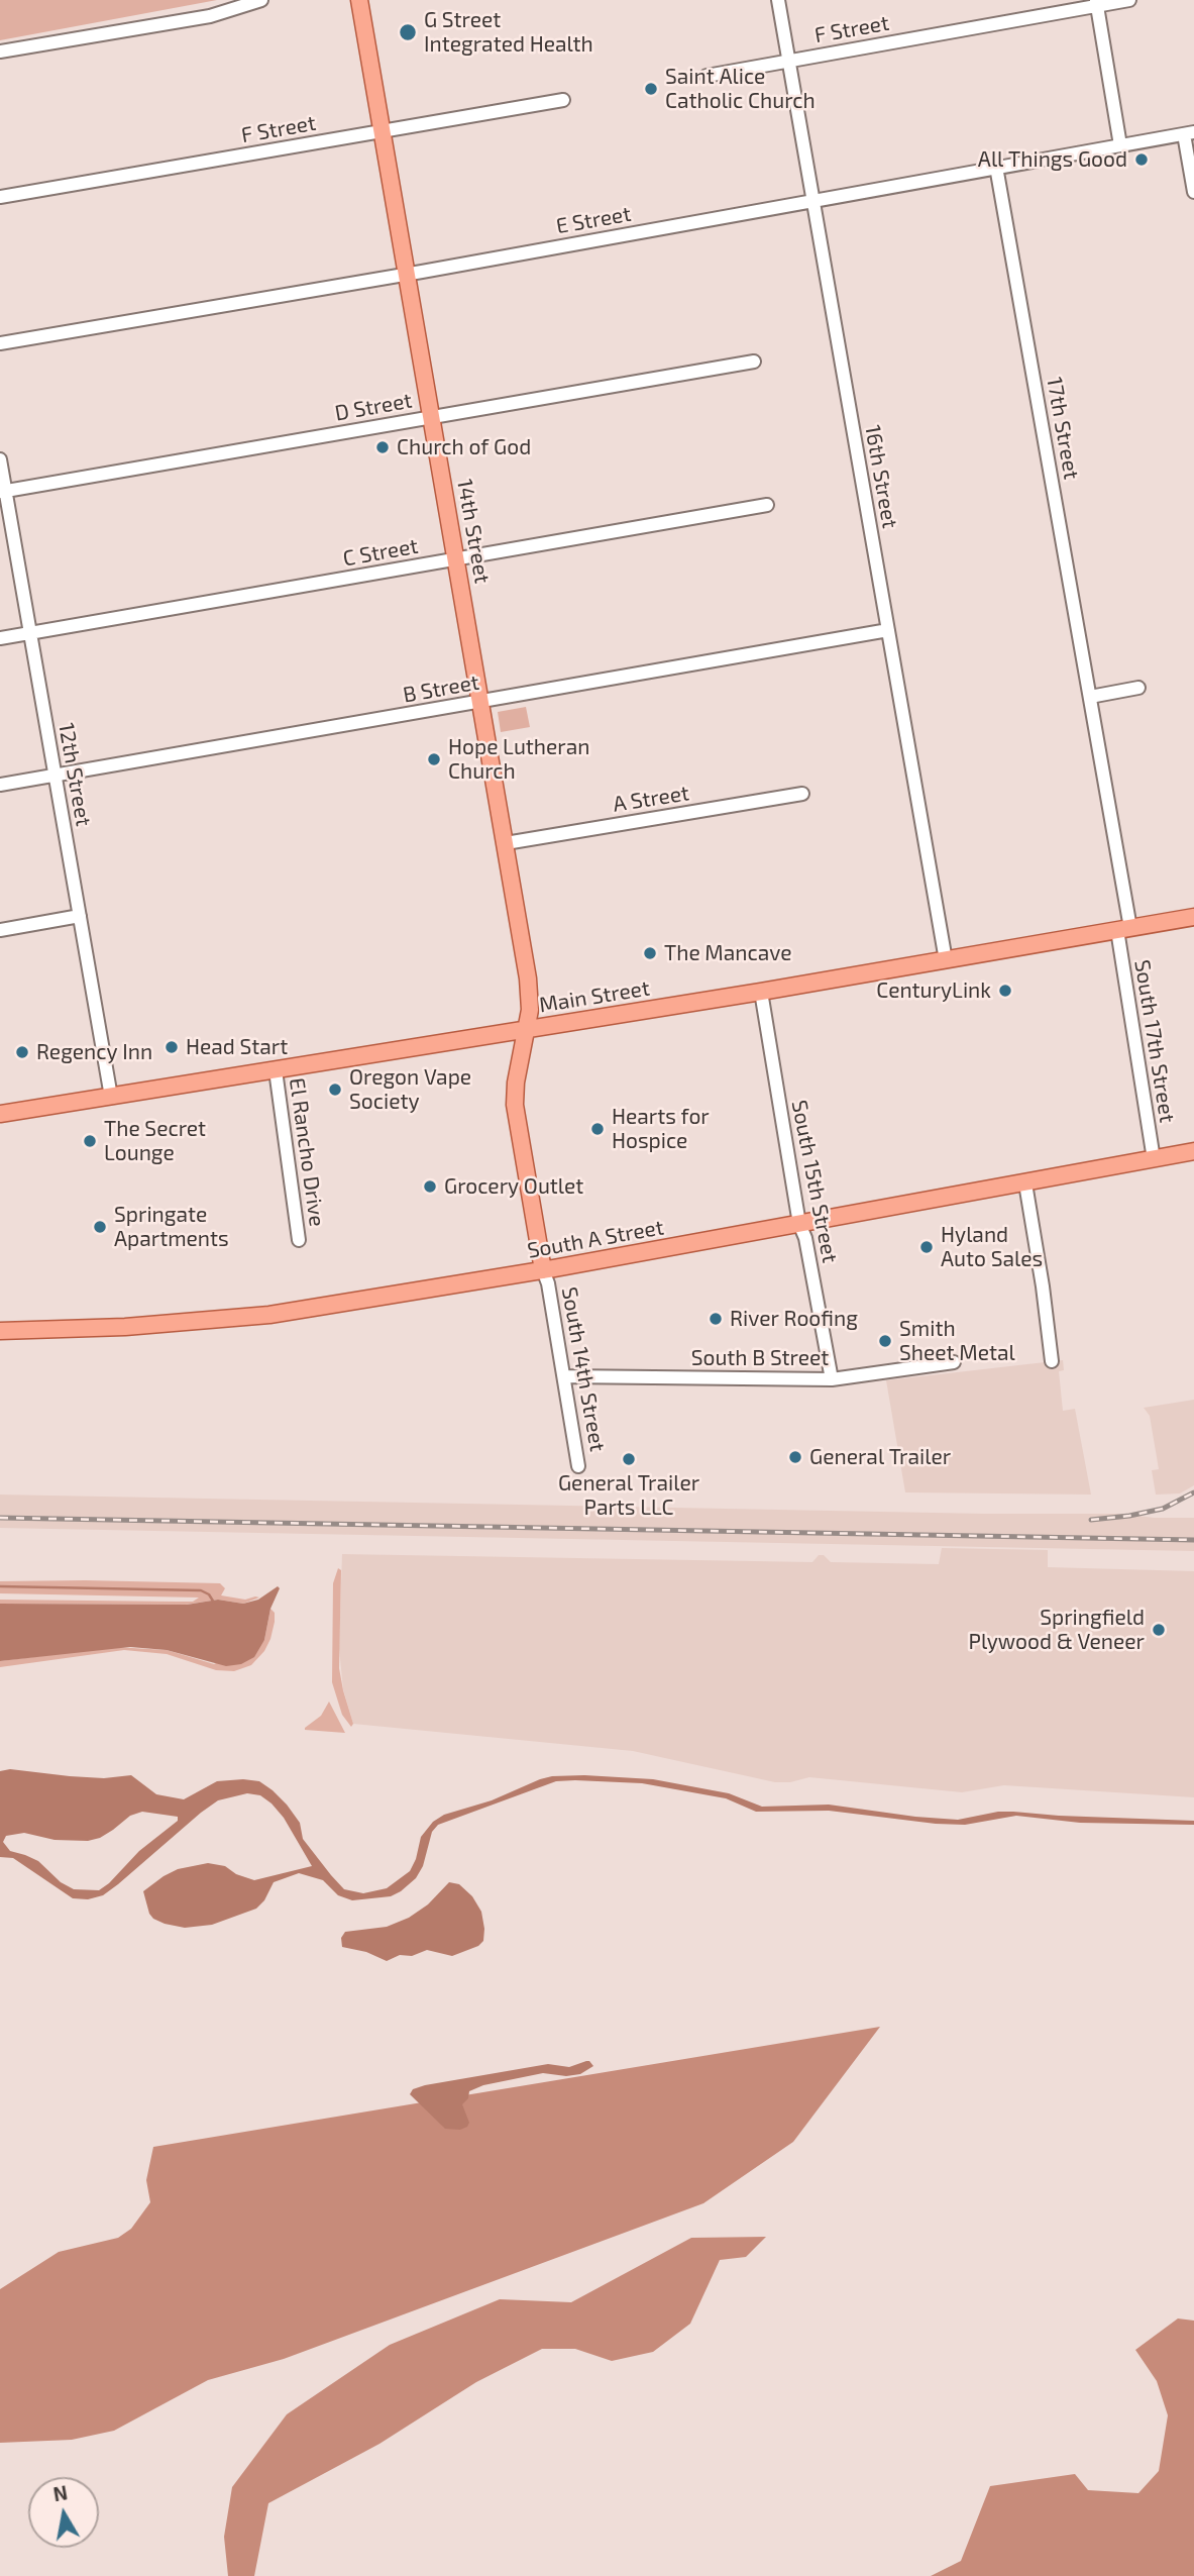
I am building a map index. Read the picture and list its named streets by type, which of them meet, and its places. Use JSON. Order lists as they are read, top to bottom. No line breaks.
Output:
{"streets":{"main road":["14th Street","Main Street","South A Street","South 14th Street"],"street":["F Street","E Street","D Street","17th Street","16th Street","C Street","B Street","12th Street","A Street","South 17th Street","El Rancho Drive","South 15th Street","South B Street"]},"crossings":[["F Street","16th Street"],["F Street","14th Street"],["E Street","17th Street"],["E Street","16th Street"],["E Street","14th Street"],["D Street","14th Street"],["D Street","12th Street"],["17th Street","Main Street"],["17th Street","South 17th Street"],["16th Street","B Street"],["16th Street","Main Street"],["14th Street","C Street"],["14th Street","B Street"],["14th Street","A Street"],["14th Street","Main Street"],["14th Street","South 14th Street"],["C Street","12th Street"],["B Street","12th Street"],["12th Street","Main Street"],["Main Street","South 17th Street"],["Main Street","El Rancho Drive"],["Main Street","South 15th Street"],["Main Street","South 14th Street"],["South 17th Street","South A Street"],["South 15th Street","South A Street"],["South 15th Street","South B Street"],["South A Street","South 14th Street"],["South B Street","South 14th Street"]],"places":["G Street Integrated Health","Saint Alice Catholic Church","All Things Good","Church of God","Hope Lutheran Church","The Mancave","CenturyLink","Head Start","Regency Inn","Oregon Vape Society","Hearts for Hospice","The Secret Lounge","Grocery Outlet","Springate Apartments","Hyland Auto Sales","River Roofing","Smith Sheet Metal","General Trailer","General Trailer Parts LLC","Springfield Plywood & Veneer"],"north":"top"}
